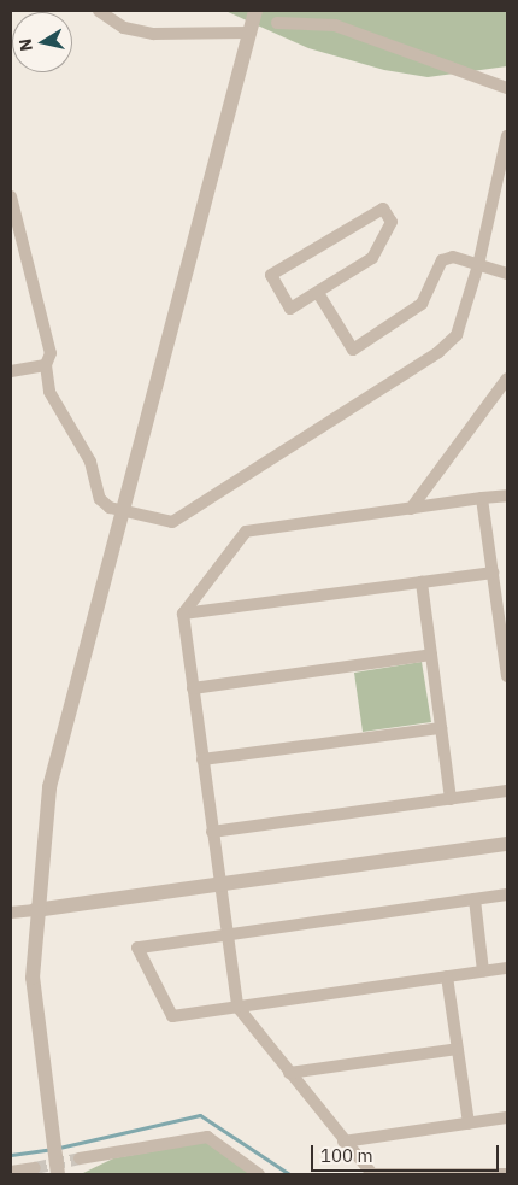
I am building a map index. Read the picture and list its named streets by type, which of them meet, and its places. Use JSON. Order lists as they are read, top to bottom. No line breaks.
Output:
{"scale_bar":"100 m","north":"left"}
